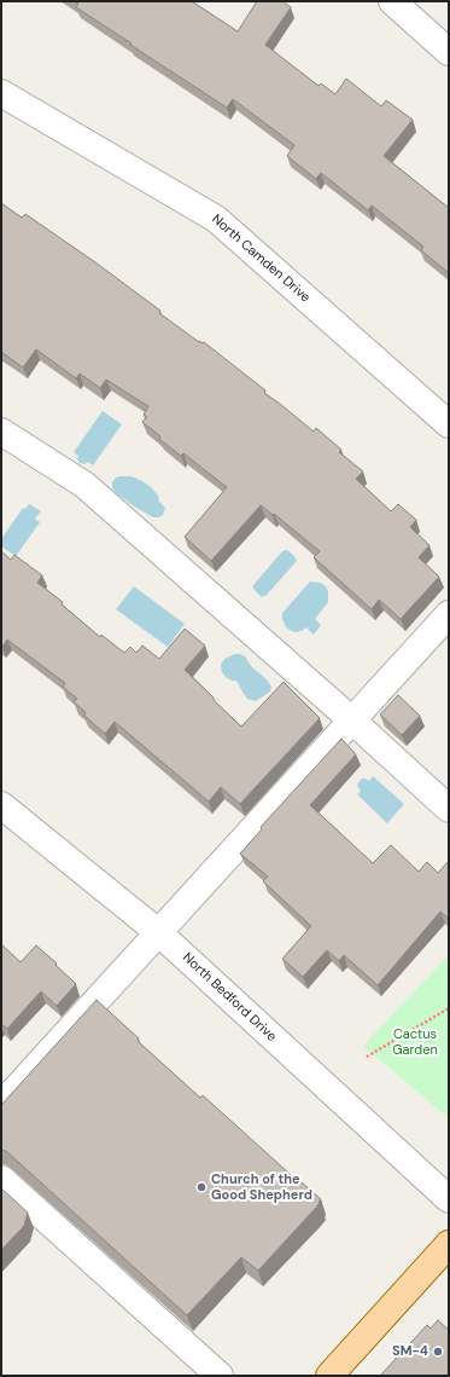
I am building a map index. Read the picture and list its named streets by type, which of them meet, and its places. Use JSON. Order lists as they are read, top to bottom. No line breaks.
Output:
{"streets":{"street":["North Camden Drive","North Bedford Drive"]},"parks":["Cactus Garden"],"places":["Church of the Good Shepherd","SM-4"]}
